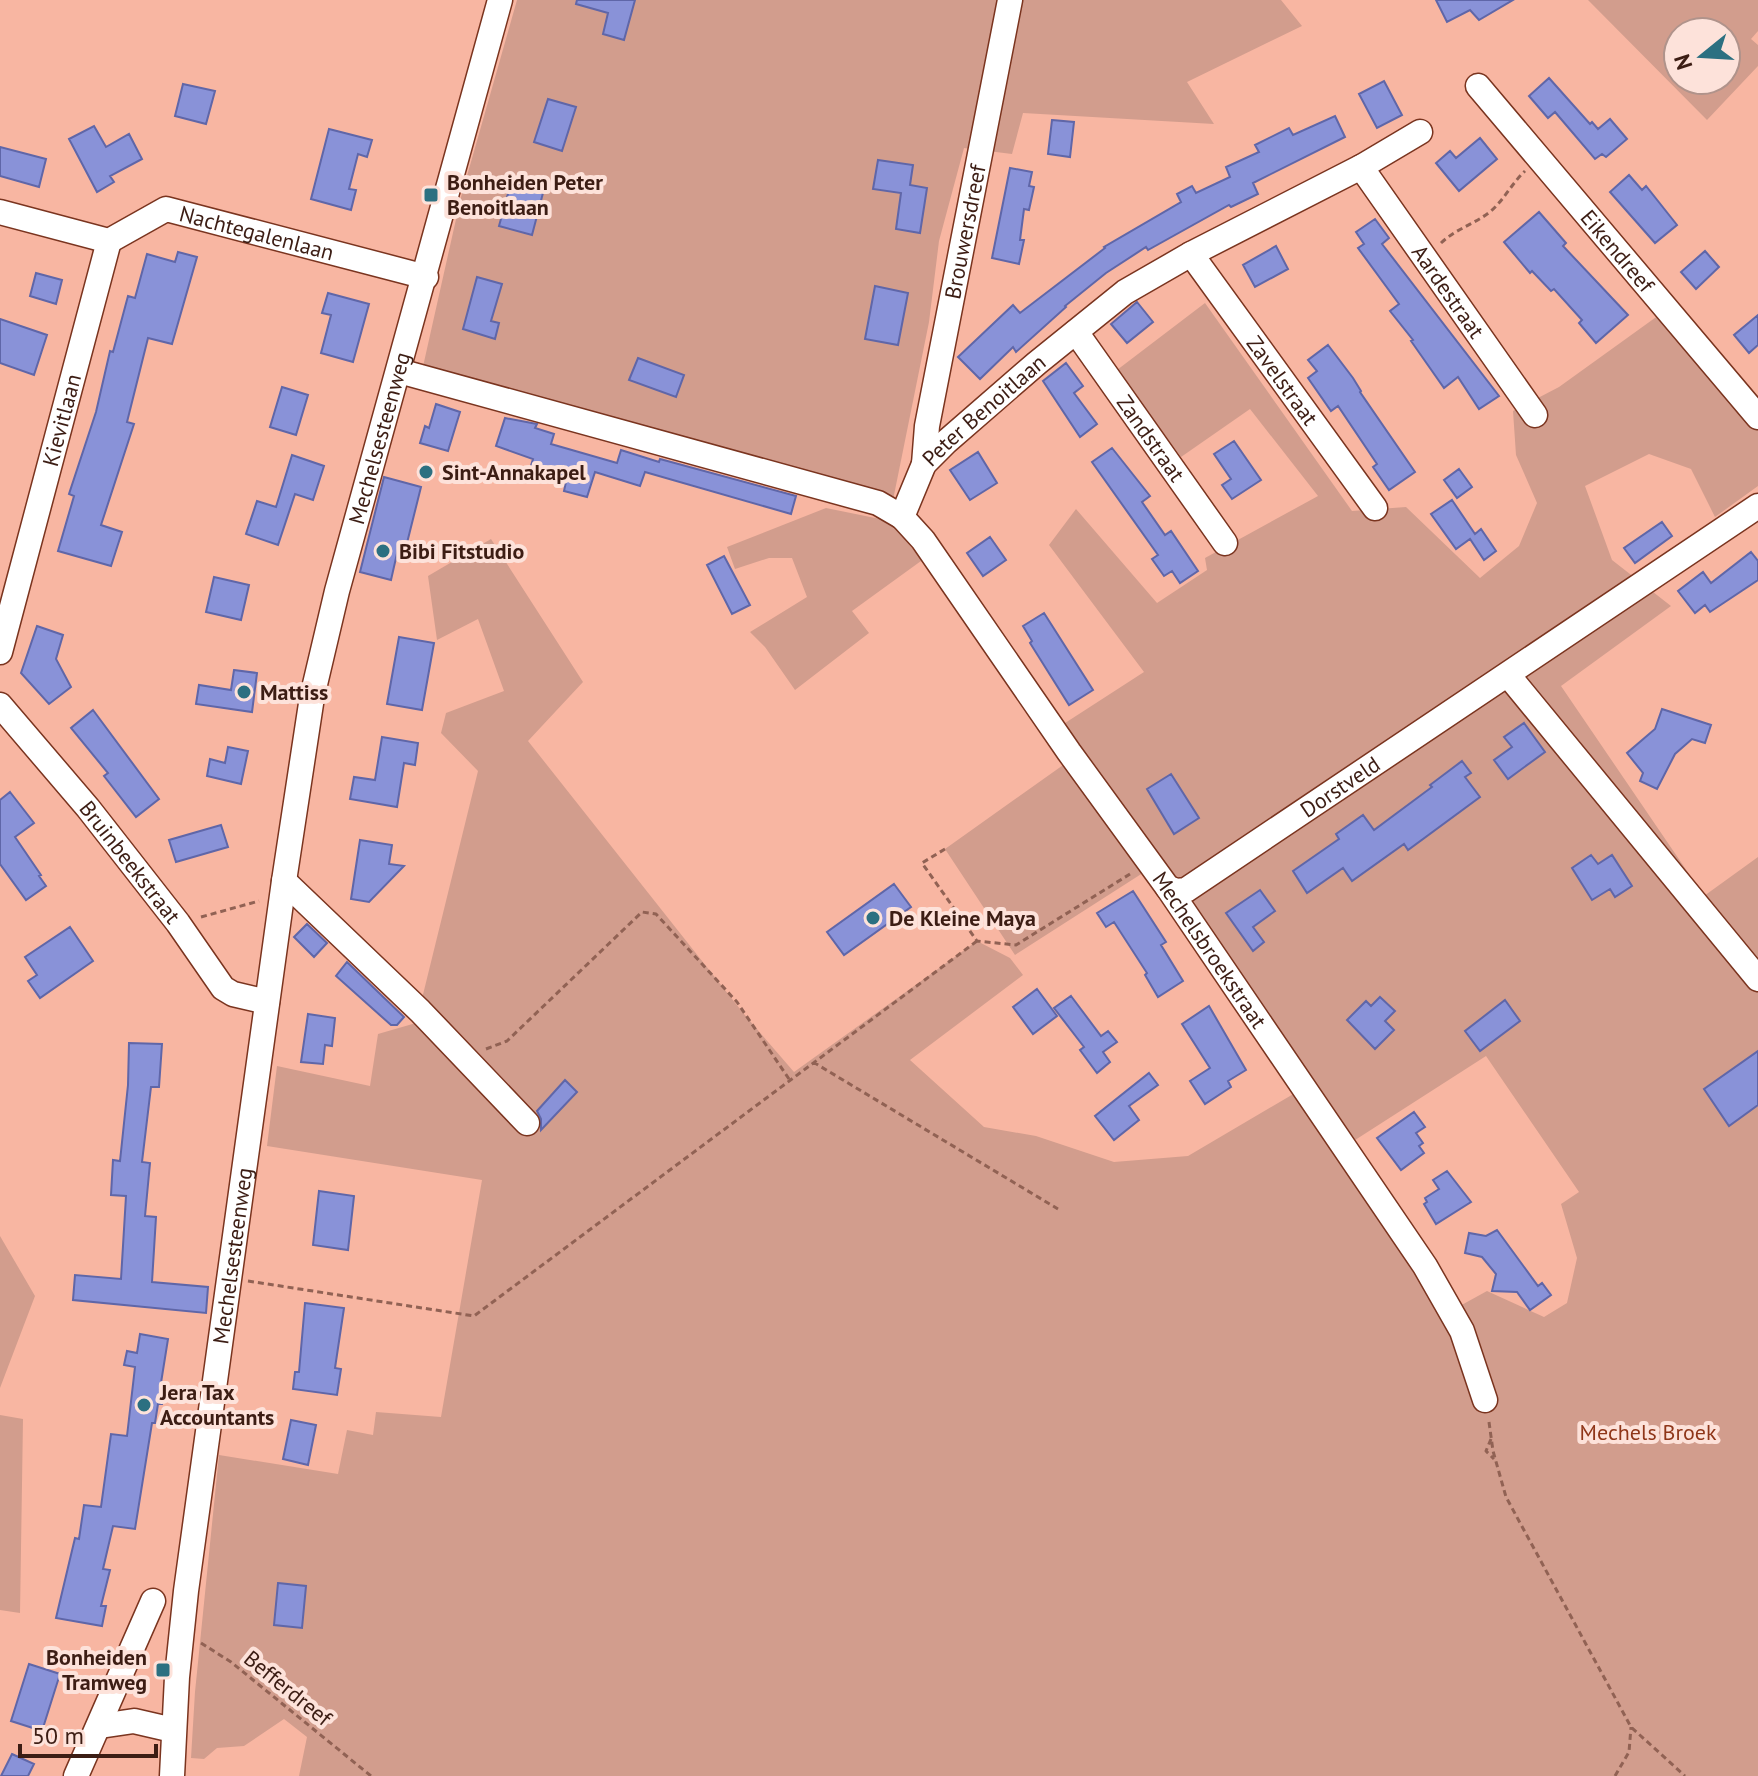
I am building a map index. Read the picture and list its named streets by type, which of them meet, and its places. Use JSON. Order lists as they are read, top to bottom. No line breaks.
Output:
{"streets":{"street":["Brouwersdreef","Nachtegalenlaan","Eikendreef","Aardestraat","Zavelstraat","Peter Benoitlaan","Kievitlaan","Zandstraat","Mechelsesteenweg","Dorstveld","Bruinbeekstraat","Mechelsbroekstraat"],"path":["Befferdreef"]},"crossings":[["Brouwersdreef","Peter Benoitlaan"],["Nachtegalenlaan","Kievitlaan"],["Nachtegalenlaan","Mechelsesteenweg"],["Aardestraat","Peter Benoitlaan"],["Zavelstraat","Peter Benoitlaan"],["Peter Benoitlaan","Zandstraat"],["Peter Benoitlaan","Mechelsbroekstraat"],["Mechelsesteenweg","Bruinbeekstraat"],["Mechelsesteenweg","Befferdreef"],["Dorstveld","Mechelsbroekstraat"]],"parks":["Mechels Broek"],"places":{"transit":["Bonheiden Peter Benoitlaan","Bonheiden Tramweg"],"other":["Sint-Annakapel","Bibi Fitstudio","Mattiss","De Kleine Maya","Jera Tax Accountants"]},"scale_bar":"50 m","north":"left"}
